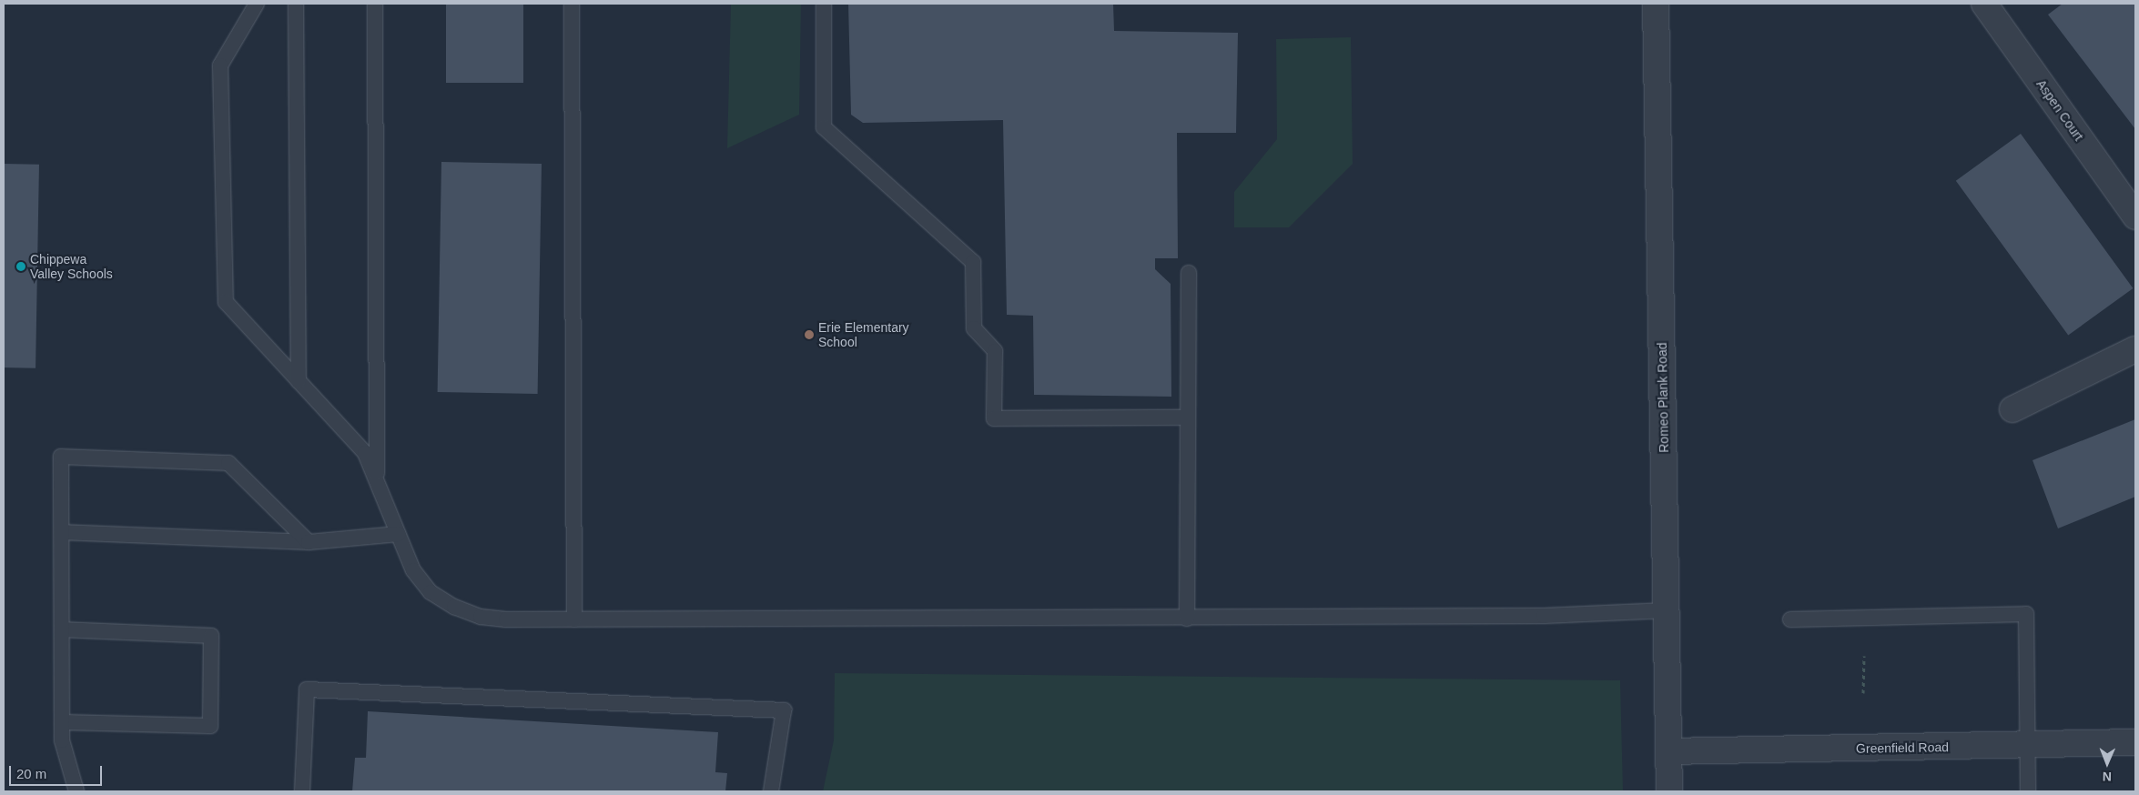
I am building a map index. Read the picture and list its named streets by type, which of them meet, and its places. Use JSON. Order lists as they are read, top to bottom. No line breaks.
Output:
{"streets":{"street":["Aspen Court","Romeo Plank Road","Greenfield Road"]},"crossings":[["Romeo Plank Road","Greenfield Road"]],"places":["Chippewa Valley Schools","Erie Elementary School"],"scale_bar":"20 m","north":"bottom"}
